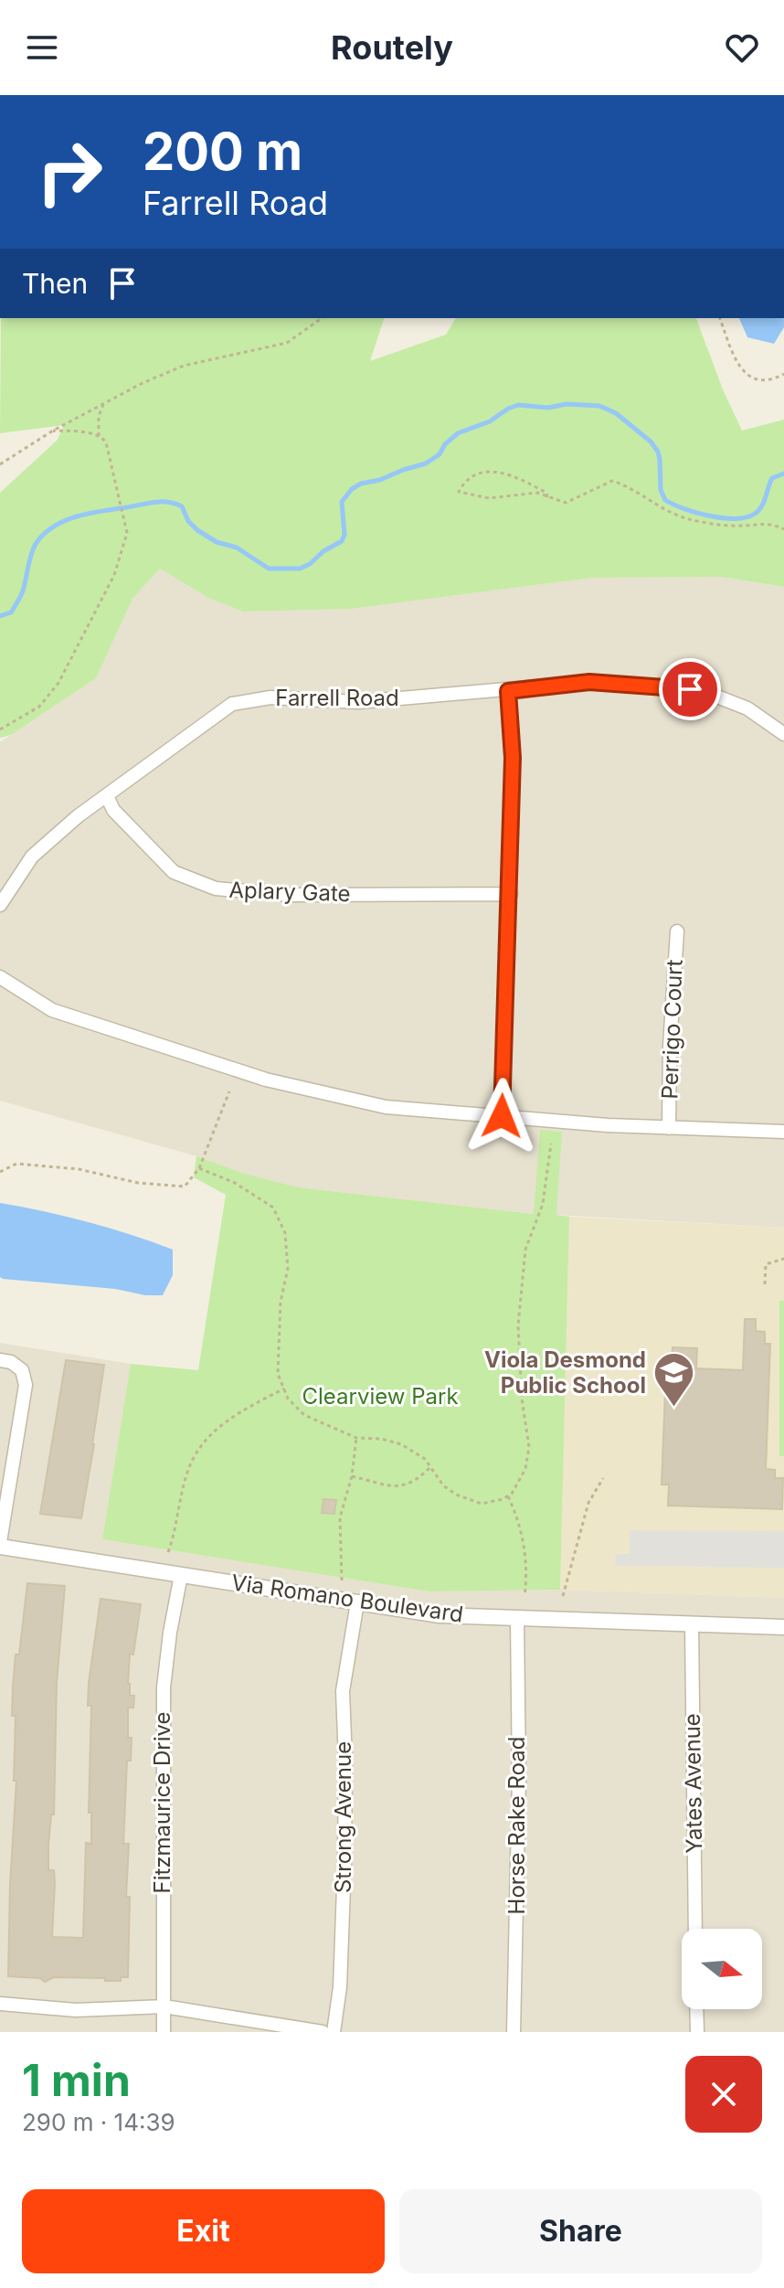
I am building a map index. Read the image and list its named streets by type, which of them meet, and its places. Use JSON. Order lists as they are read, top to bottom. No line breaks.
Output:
{"streets":{"street":["Farrell Road","Aplary Gate","Perrigo Court","Via Romano Boulevard","Yates Avenue","Fitzmaurice Drive","Strong Avenue","Horse Rake Road"]},"crossings":[["Farrell Road","Aplary Gate"],["Via Romano Boulevard","Yates Avenue"],["Via Romano Boulevard","Fitzmaurice Drive"],["Via Romano Boulevard","Strong Avenue"],["Via Romano Boulevard","Horse Rake Road"]],"parks":["Clearview Park"],"places":{"school or university":["Viola Desmond Public School"]},"north":"right","page":{"header":"Routely","turn":["200 m","Farrell Road"],"then":"Then","heading":["1 min","290 m · 14:39"],"buttons":["Exit","Share"]}}
